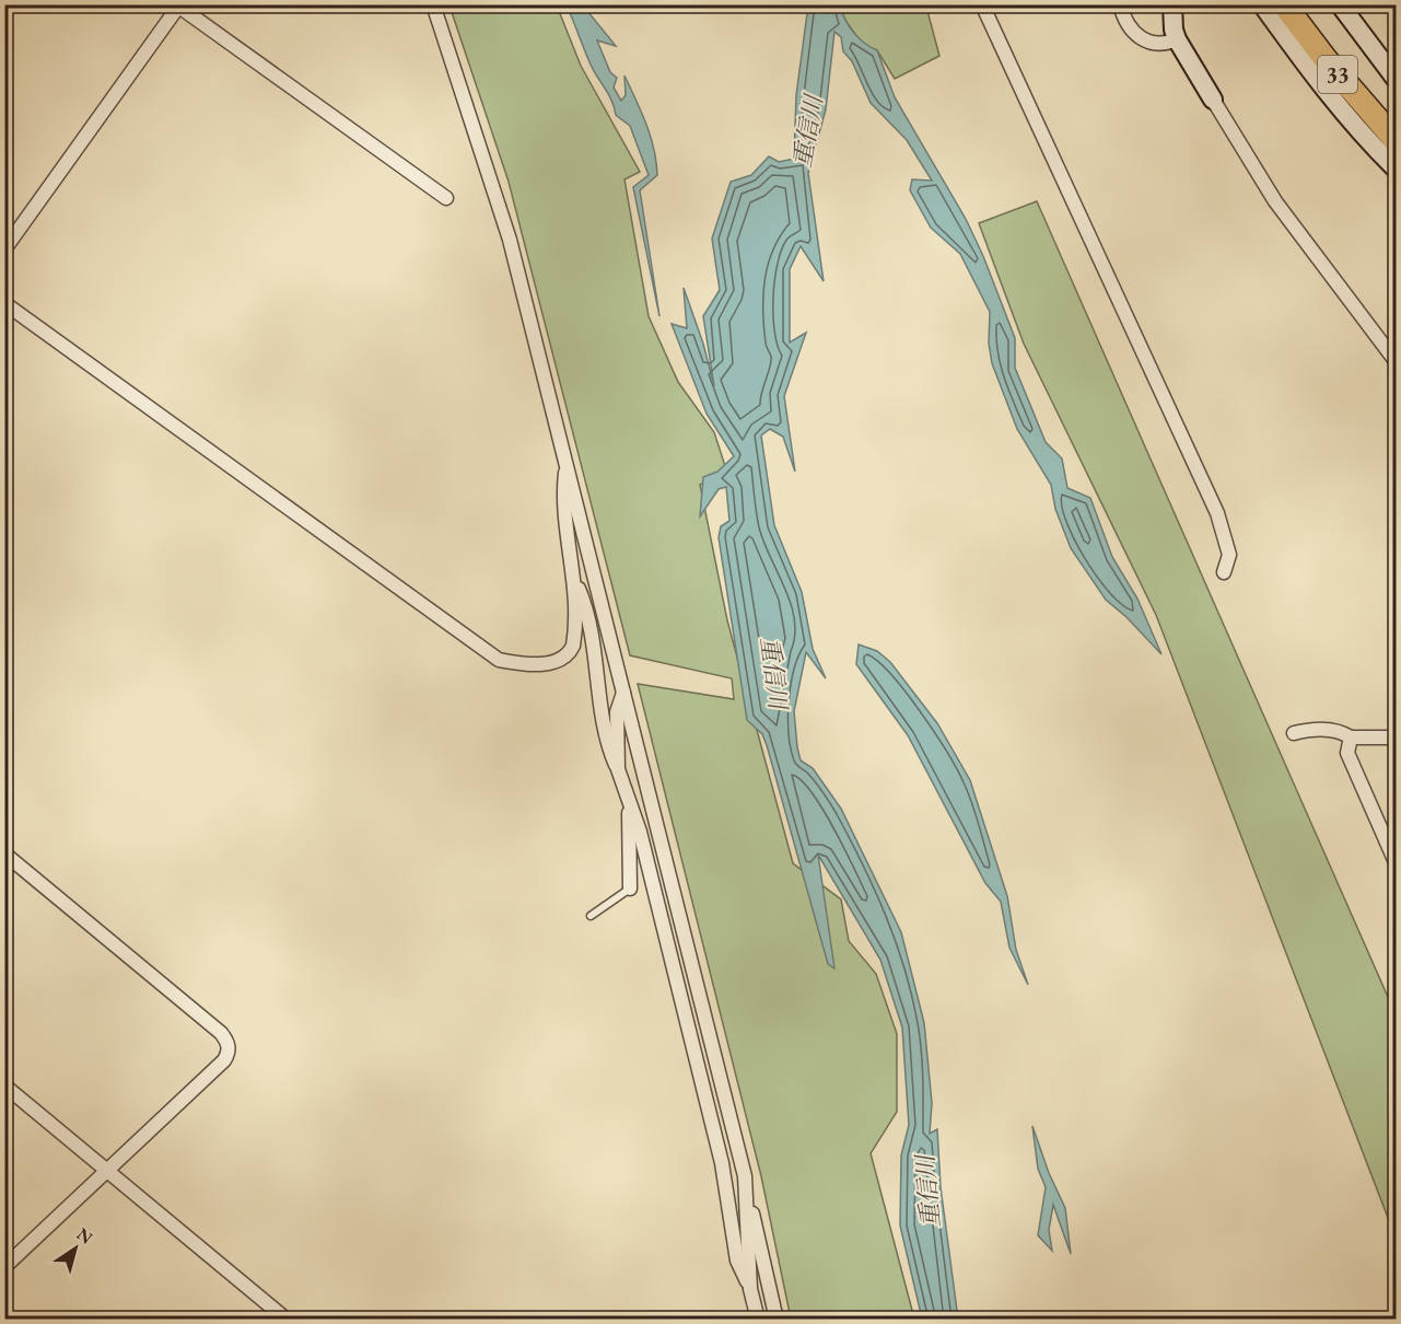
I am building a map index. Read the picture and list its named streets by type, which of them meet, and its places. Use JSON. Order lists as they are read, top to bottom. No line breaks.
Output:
{"streets":{"highway":["33"]},"water":["重信川"],"north":"top right"}
